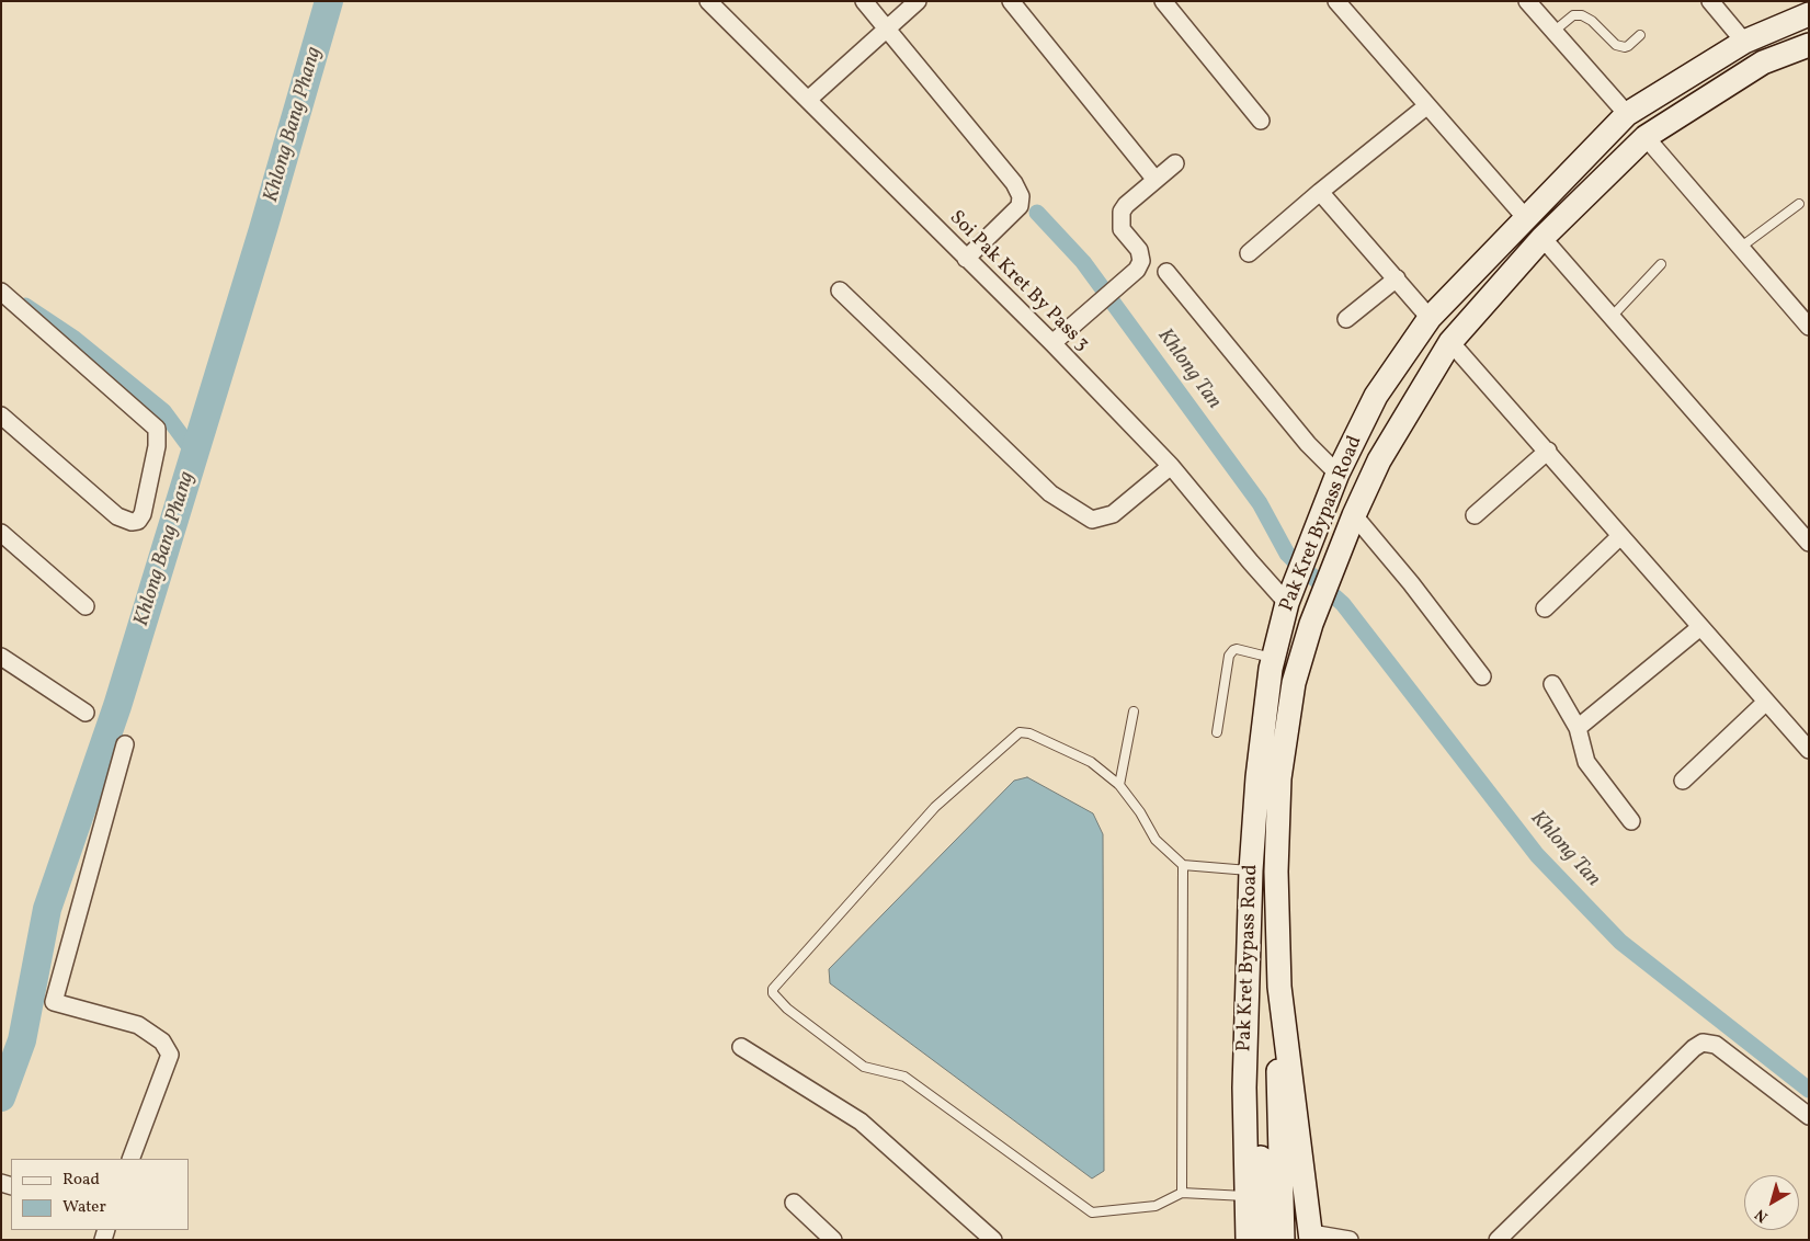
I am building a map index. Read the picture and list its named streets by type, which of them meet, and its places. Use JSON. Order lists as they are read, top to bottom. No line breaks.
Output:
{"streets":{"main road":["Pak Kret Bypass Road"],"street":["Soi Pak Kret By Pass 3"]},"crossings":[["Soi Pak Kret By Pass 3","Pak Kret Bypass Road"]],"water":["Khlong Bang Phang","Khlong Tan"],"legend":["Road","Water"],"north":"bottom left"}
